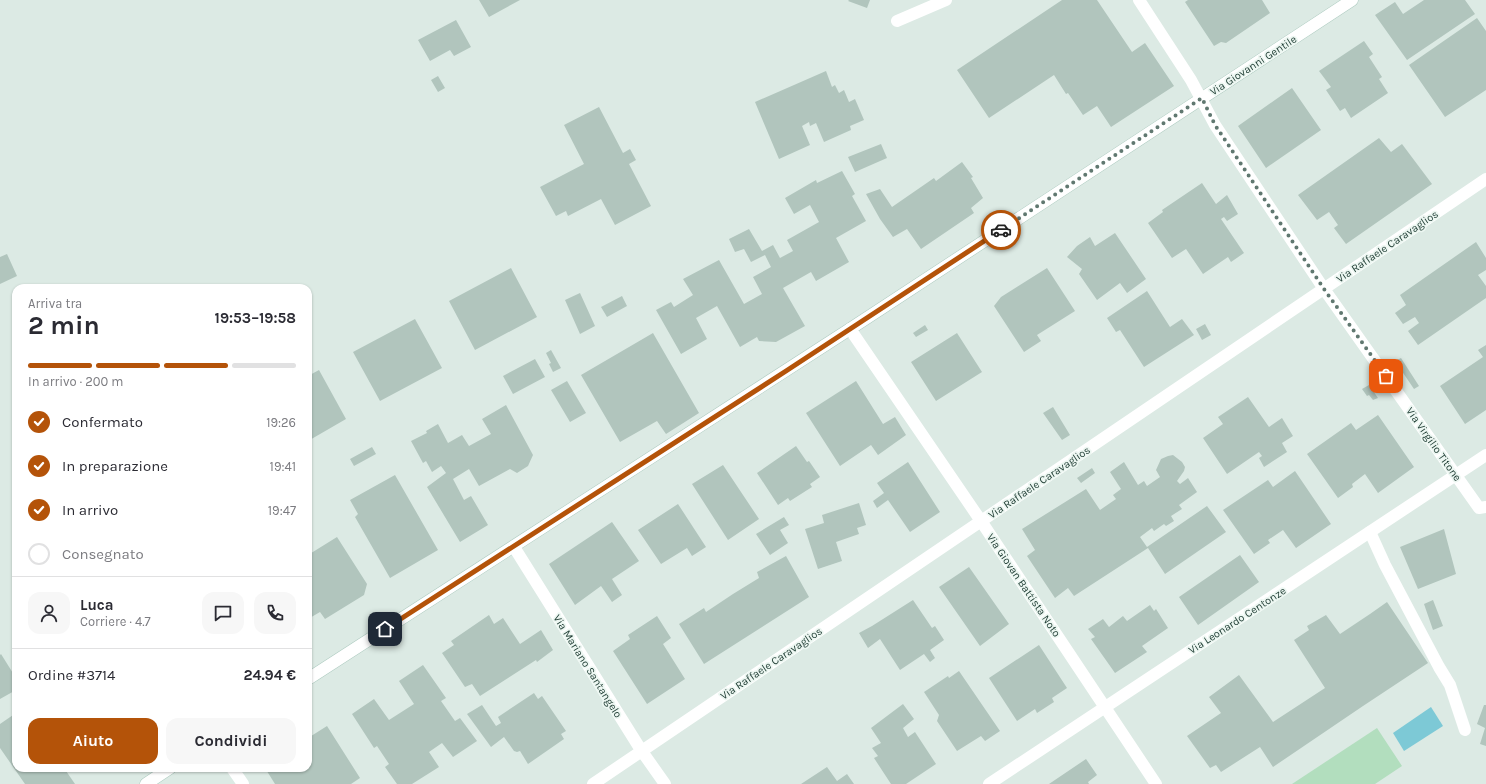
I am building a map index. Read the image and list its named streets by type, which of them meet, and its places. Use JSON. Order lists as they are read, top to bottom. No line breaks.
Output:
{"streets":{"street":["Via Giovanni Gentile","Via Raffaele Caravaglios","Via Virgilio Titone","Via Giovan Battista Noto","Via Leonardo Centonze","Via Mariano Santangelo"]},"crossings":[["Via Giovanni Gentile","Via Virgilio Titone"],["Via Giovanni Gentile","Via Giovan Battista Noto"],["Via Giovanni Gentile","Via Mariano Santangelo"],["Via Raffaele Caravaglios","Via Virgilio Titone"],["Via Raffaele Caravaglios","Via Giovan Battista Noto"],["Via Raffaele Caravaglios","Via Mariano Santangelo"],["Via Virgilio Titone","Via Leonardo Centonze"],["Via Giovan Battista Noto","Via Leonardo Centonze"]],"page":{"heading":["2 min","Arriva tra","19:53–19:58"],"panel":["Luca","Corriere · 4.7","Ordine #3714","24.94 €"],"bar":"In arrivo · 200 m","list":[["Confermato","19:26"],["In preparazione","19:41"],["In arrivo","19:47"],"Consegnato"],"buttons":["Aiuto","Condividi"]}}
